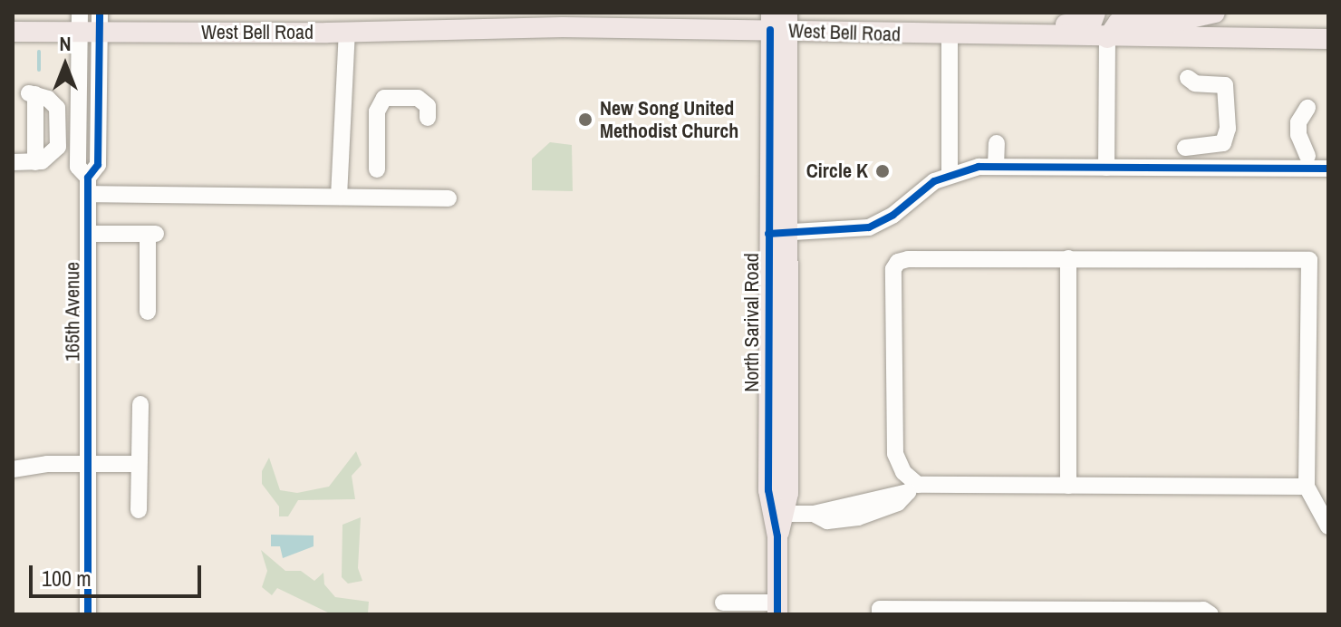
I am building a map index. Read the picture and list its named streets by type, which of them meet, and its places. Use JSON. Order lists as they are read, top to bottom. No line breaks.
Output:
{"streets":{"main road":["West Bell Road","North Sarival Road"],"street":["165th Avenue"]},"crossings":[["West Bell Road","165th Avenue"],["West Bell Road","North Sarival Road"]],"places":["New Song United Methodist Church","Circle K"],"scale_bar":"100 m","north":"top"}
